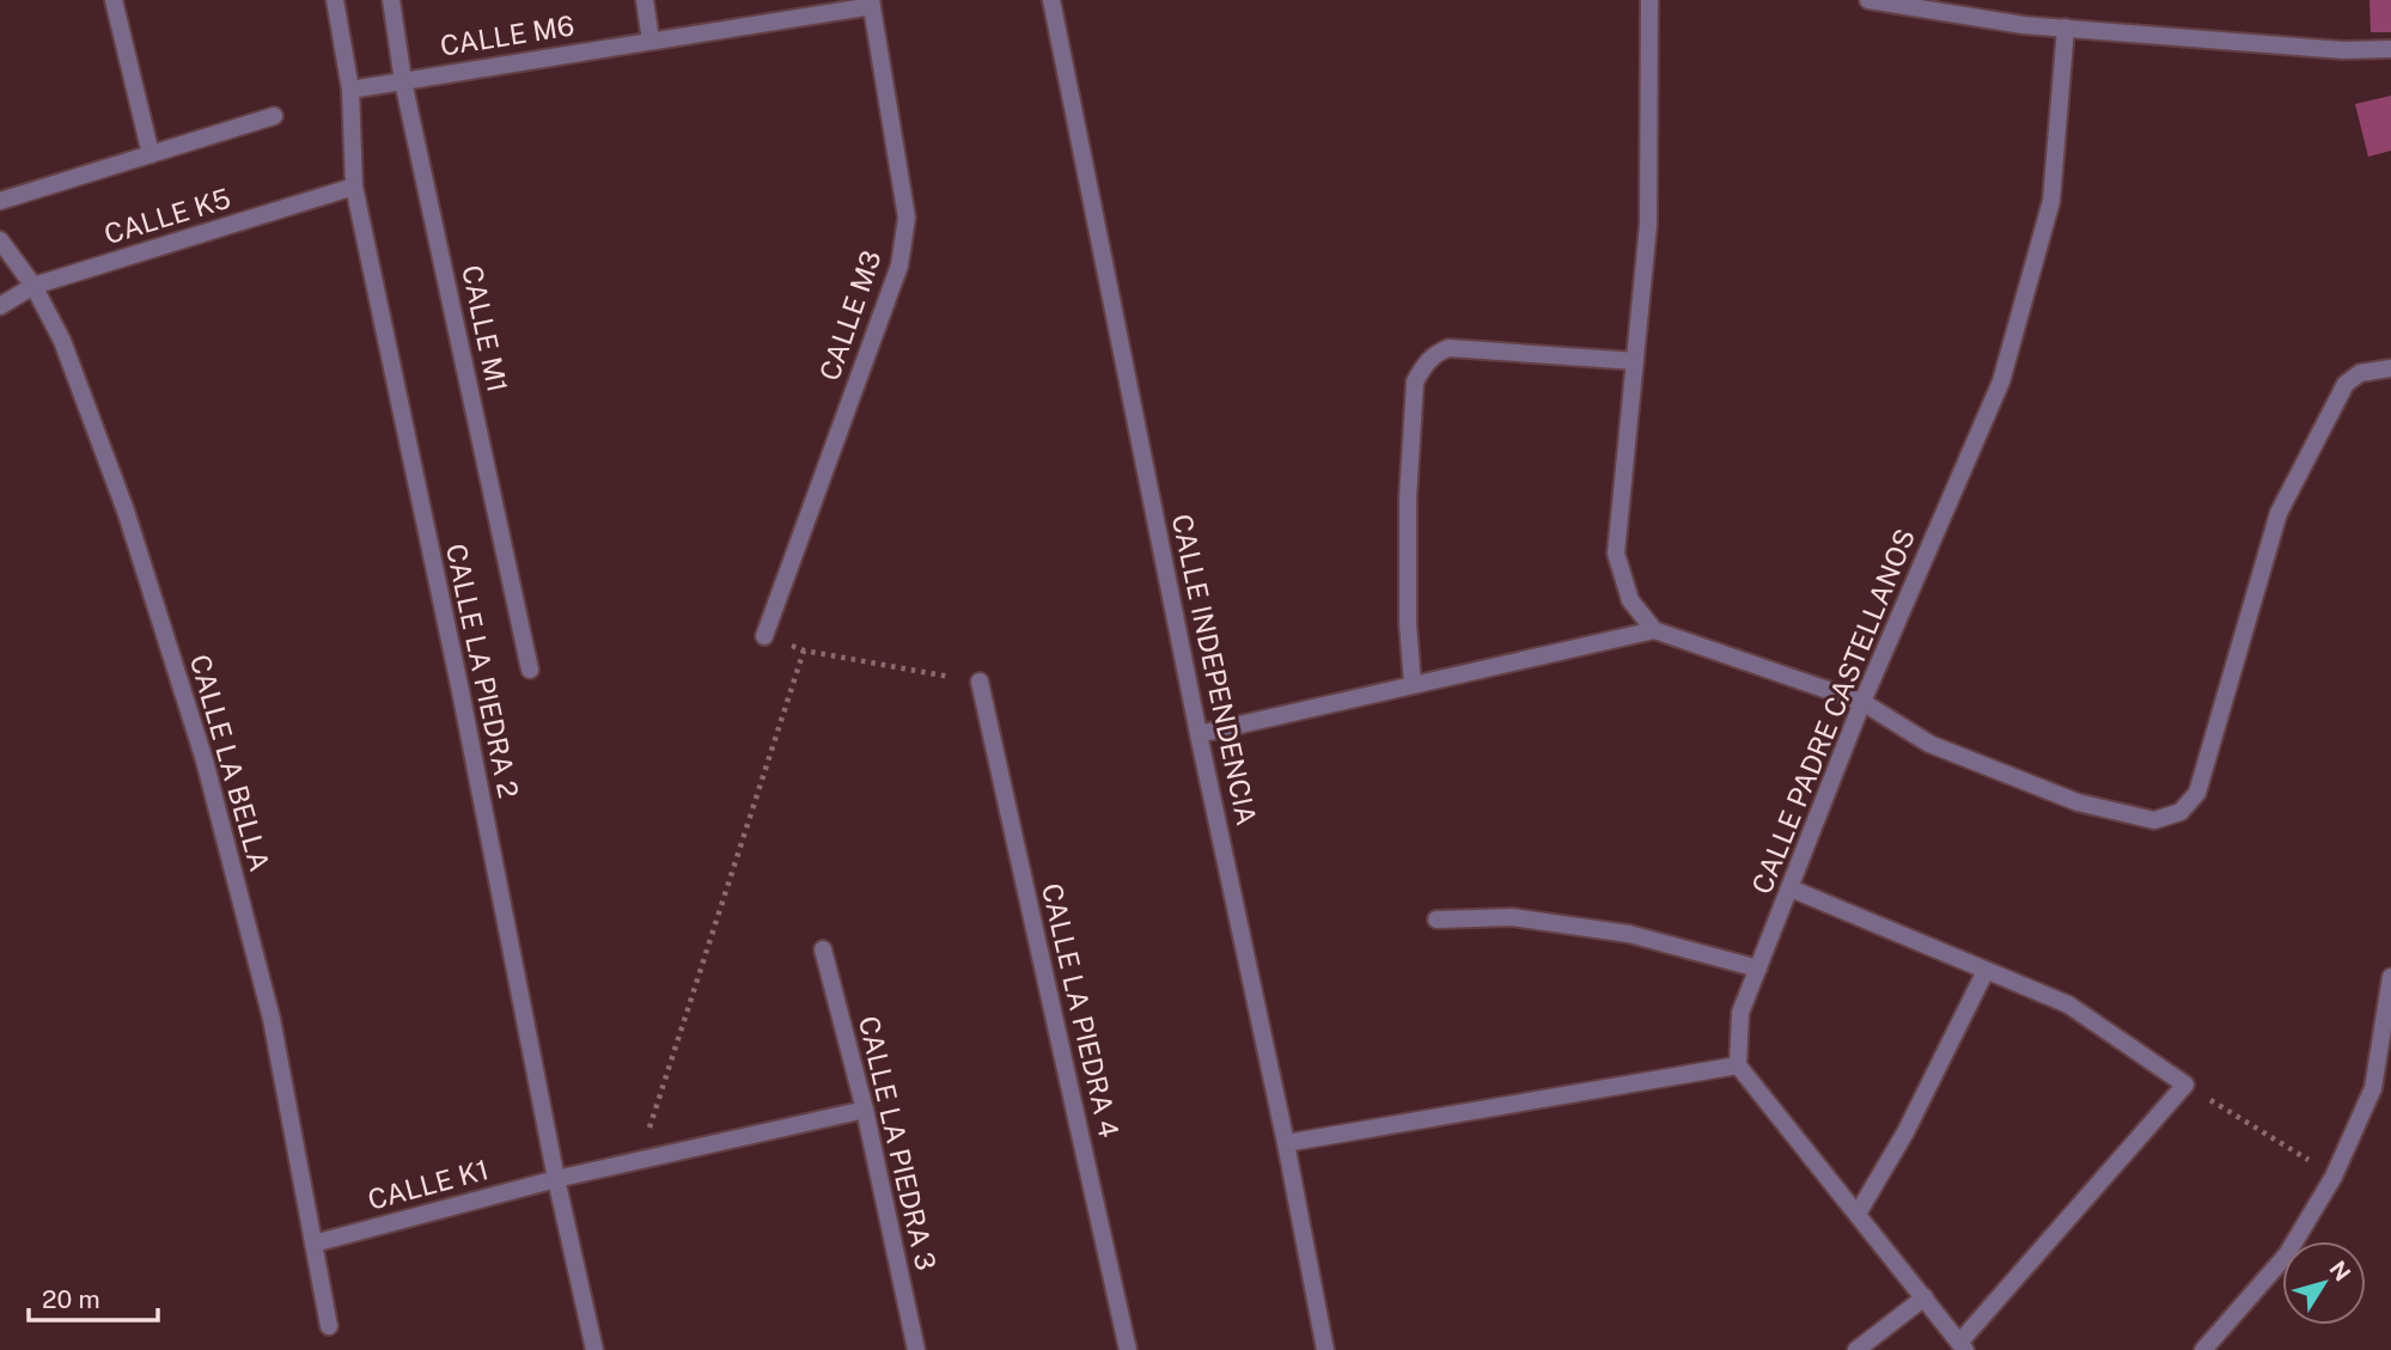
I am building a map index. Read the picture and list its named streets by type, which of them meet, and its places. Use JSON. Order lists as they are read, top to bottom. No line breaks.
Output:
{"streets":{"street":["CALLE M6","CALLE K5","CALLE M3","CALLE M1","CALLE INDEPENDENCIA","CALLE LA PIEDRA 2","CALLE PADRE CASTELLANOS","CALLE LA BELLA","CALLE LA PIEDRA 4","CALLE LA PIEDRA 3","CALLE K1"]},"crossings":[["CALLE M6","CALLE M3"],["CALLE M6","CALLE M1"],["CALLE M6","CALLE LA PIEDRA 2"],["CALLE K5","CALLE LA PIEDRA 2"],["CALLE K5","CALLE LA BELLA"],["CALLE LA PIEDRA 2","CALLE K1"],["CALLE LA BELLA","CALLE K1"],["CALLE LA PIEDRA 3","CALLE K1"]],"scale_bar":"20 m","north":"top right"}
